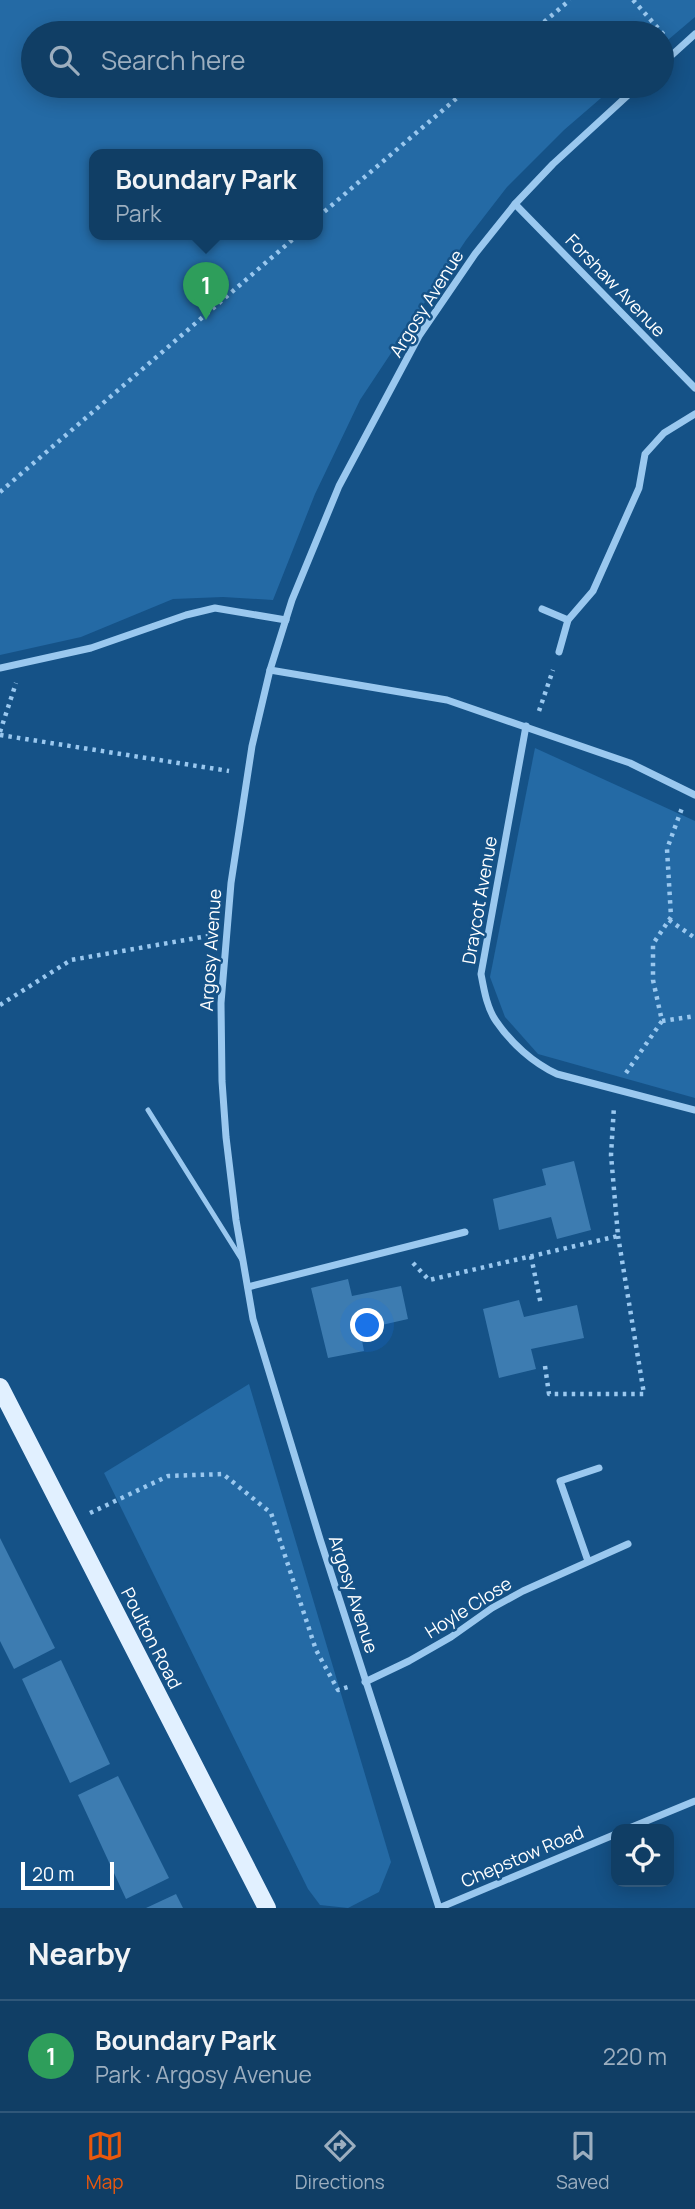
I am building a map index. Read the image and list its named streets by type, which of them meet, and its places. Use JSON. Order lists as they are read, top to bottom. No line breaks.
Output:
{"streets":{"main road":["Poulton Road"],"street":["Forshaw Avenue","Argosy Avenue","Draycot Avenue","Hoyle Close","Chepstow Road"]},"crossings":[["Forshaw Avenue","Argosy Avenue"],["Argosy Avenue","Hoyle Close"],["Argosy Avenue","Chepstow Road"]],"scale_bar":"20 m","page":{"search":"Search here","popup":["Boundary Park","Park"],"pins":"1","scale":"20 m","heading":"Nearby","list":[{"mark":"1","name":"Boundary Park","note":"Park · Argosy Avenue","value":"220 m"}],"nav":["Map","Directions","Saved"]}}
